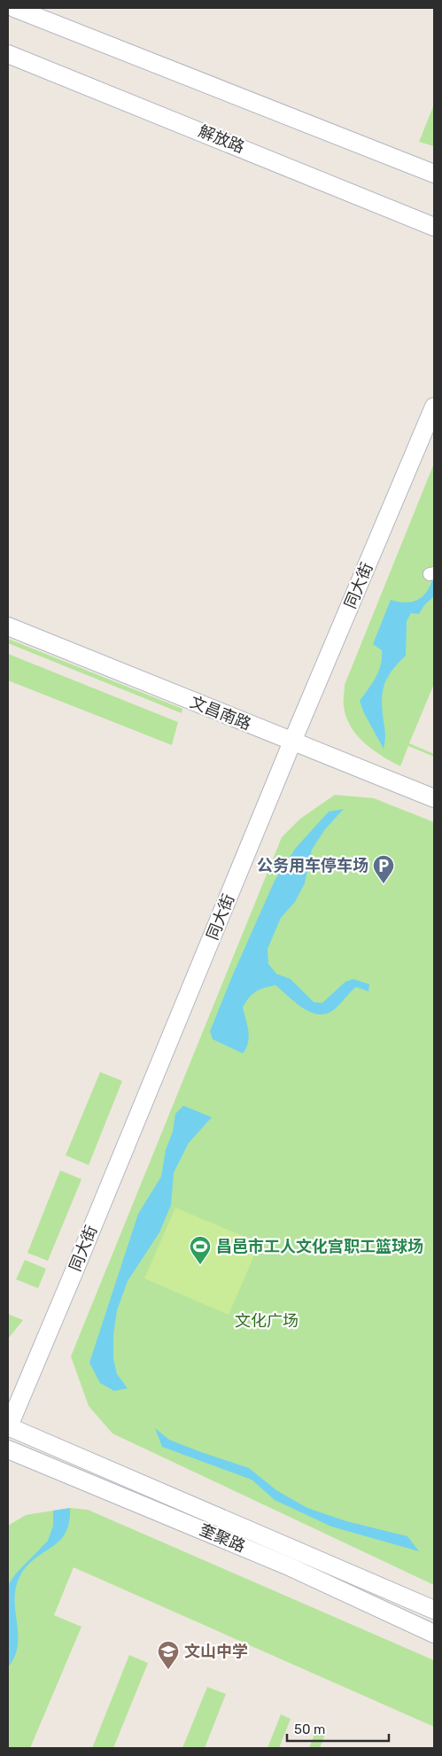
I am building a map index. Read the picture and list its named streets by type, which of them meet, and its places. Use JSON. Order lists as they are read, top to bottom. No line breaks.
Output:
{"streets":{"street":["解放路","同大街","文昌南路","奎聚路"]},"crossings":[["同大街","文昌南路"],["同大街","奎聚路"]],"parks":["文化广场"],"places":{"parking":["公务用车停车场"],"sports":["昌邑市工人文化宫职工篮球场"],"school or university":["文山中学"]},"scale_bar":"50 m"}
